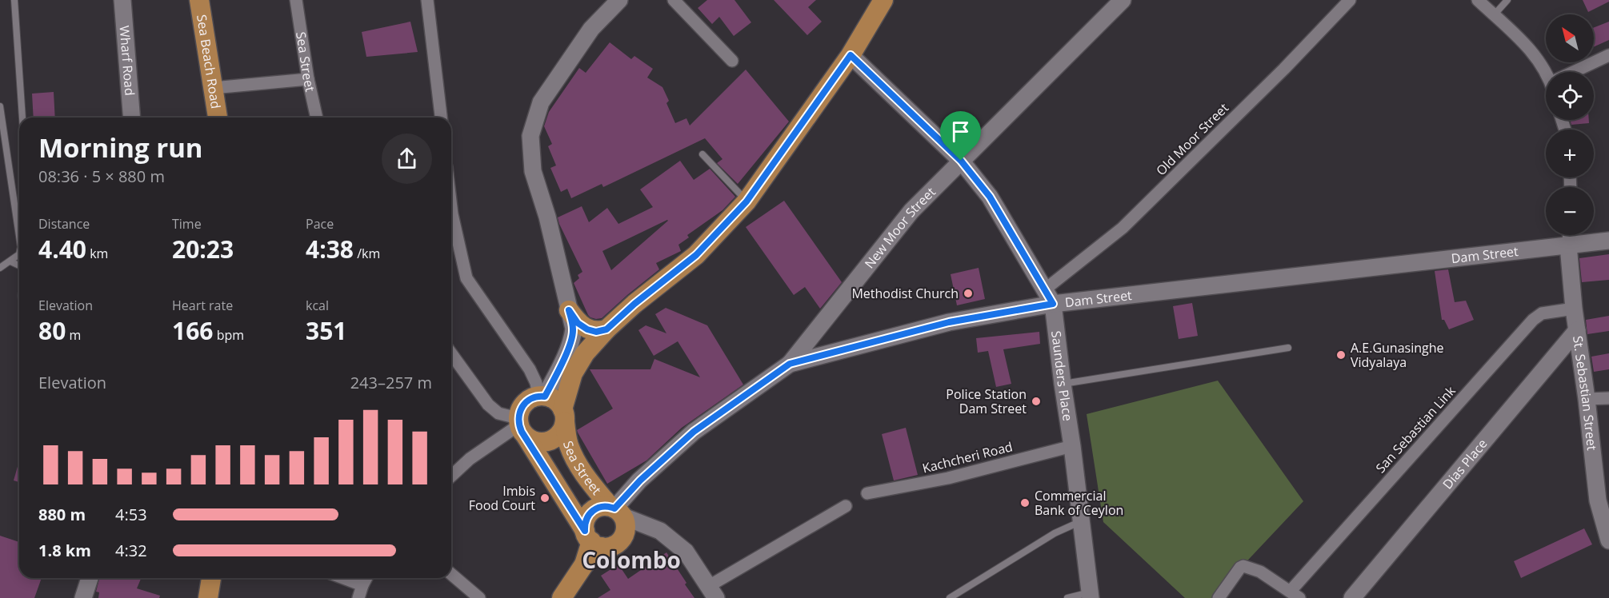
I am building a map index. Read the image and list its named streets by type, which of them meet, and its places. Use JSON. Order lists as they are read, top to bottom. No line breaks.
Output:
{"streets":{"main road":["Sea Beach Road","Sea Street"],"street":["Wharf Road","Old Moor Street","New Moor Street","Dam Street","Saunders Place","St. Sebastian Street","San Sebastian Link","Kachcheri Road","Dias Place"]},"crossings":[["Sea Street","Dam Street"],["Old Moor Street","Dam Street"],["Old Moor Street","Saunders Place"],["New Moor Street","Dam Street"],["New Moor Street","Saunders Place"],["Dam Street","Saunders Place"],["Dam Street","St. Sebastian Street"],["Saunders Place","Kachcheri Road"],["St. Sebastian Street","San Sebastian Link"],["St. Sebastian Street","Dias Place"]],"districts":["Colombo"],"places":["Methodist Church","A.E.Gunasinghe Vidyalaya","Police Station Dam Street","Imbis Food Court","Commercial Bank of Ceylon"],"north":"top left","page":{"map_buttons":["+","−"],"heading":["Morning run","08:36 · 5 × 880 m"],"stats":[["Distance","4.40 km"],["Time","20:23"],["Pace","4:38 /km"],["Elevation","80 m"],["Heart rate","166 bpm"],["kcal","351"]],"chart":["Elevation","243–257 m"],"list":[{"name":"880 m","note":"4:53"},{"name":"1.8 km","note":"4:32"}]}}
